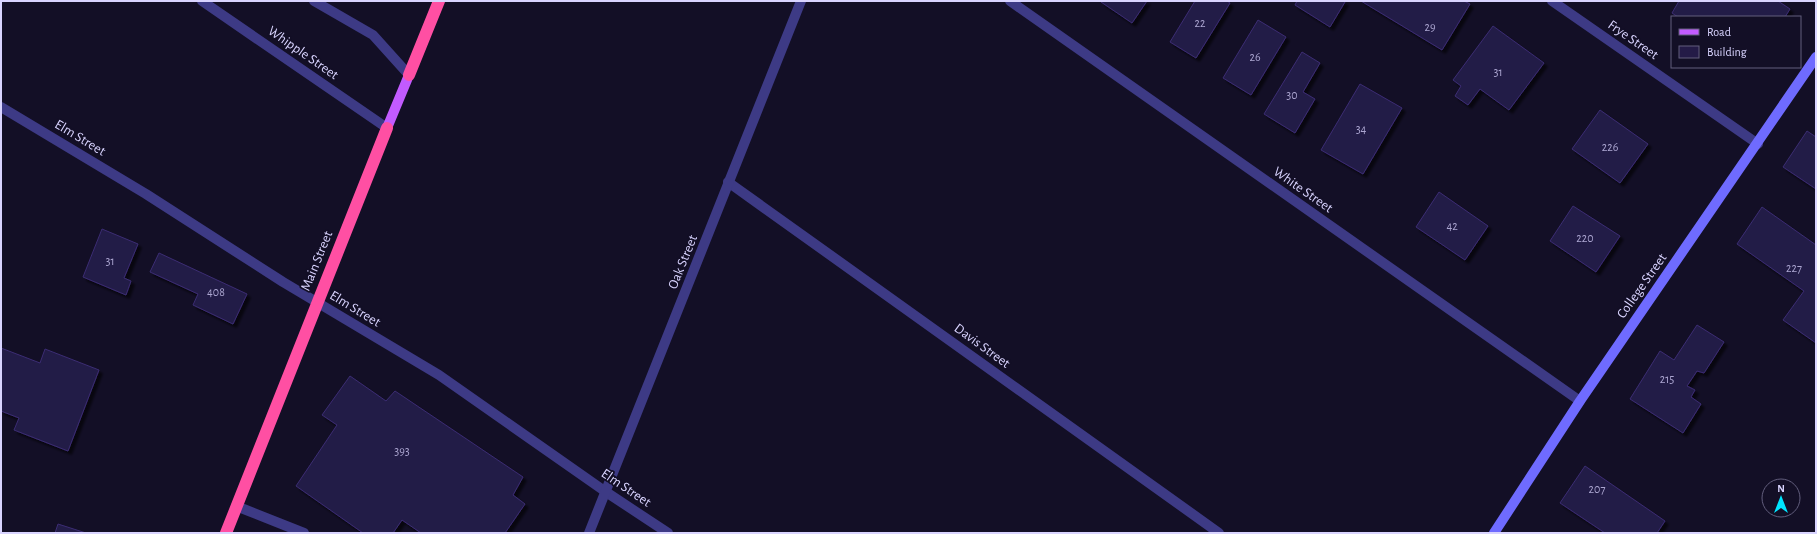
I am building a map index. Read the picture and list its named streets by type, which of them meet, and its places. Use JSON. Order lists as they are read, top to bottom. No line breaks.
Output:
{"streets":{"highway":["Main Street"],"main road":["College Street"],"street":["Frye Street","Whipple Street","Elm Street","White Street","Oak Street","Davis Street"]},"crossings":[["Frye Street","College Street"],["Whipple Street","Main Street"],["Elm Street","Main Street"],["Elm Street","Oak Street"],["White Street","College Street"],["Oak Street","Davis Street"]],"house_numbers":["22","29","26","31","30","34","226","42","220","31","227","408","215","393","207"],"legend":["Road","Building"],"north":"top"}
